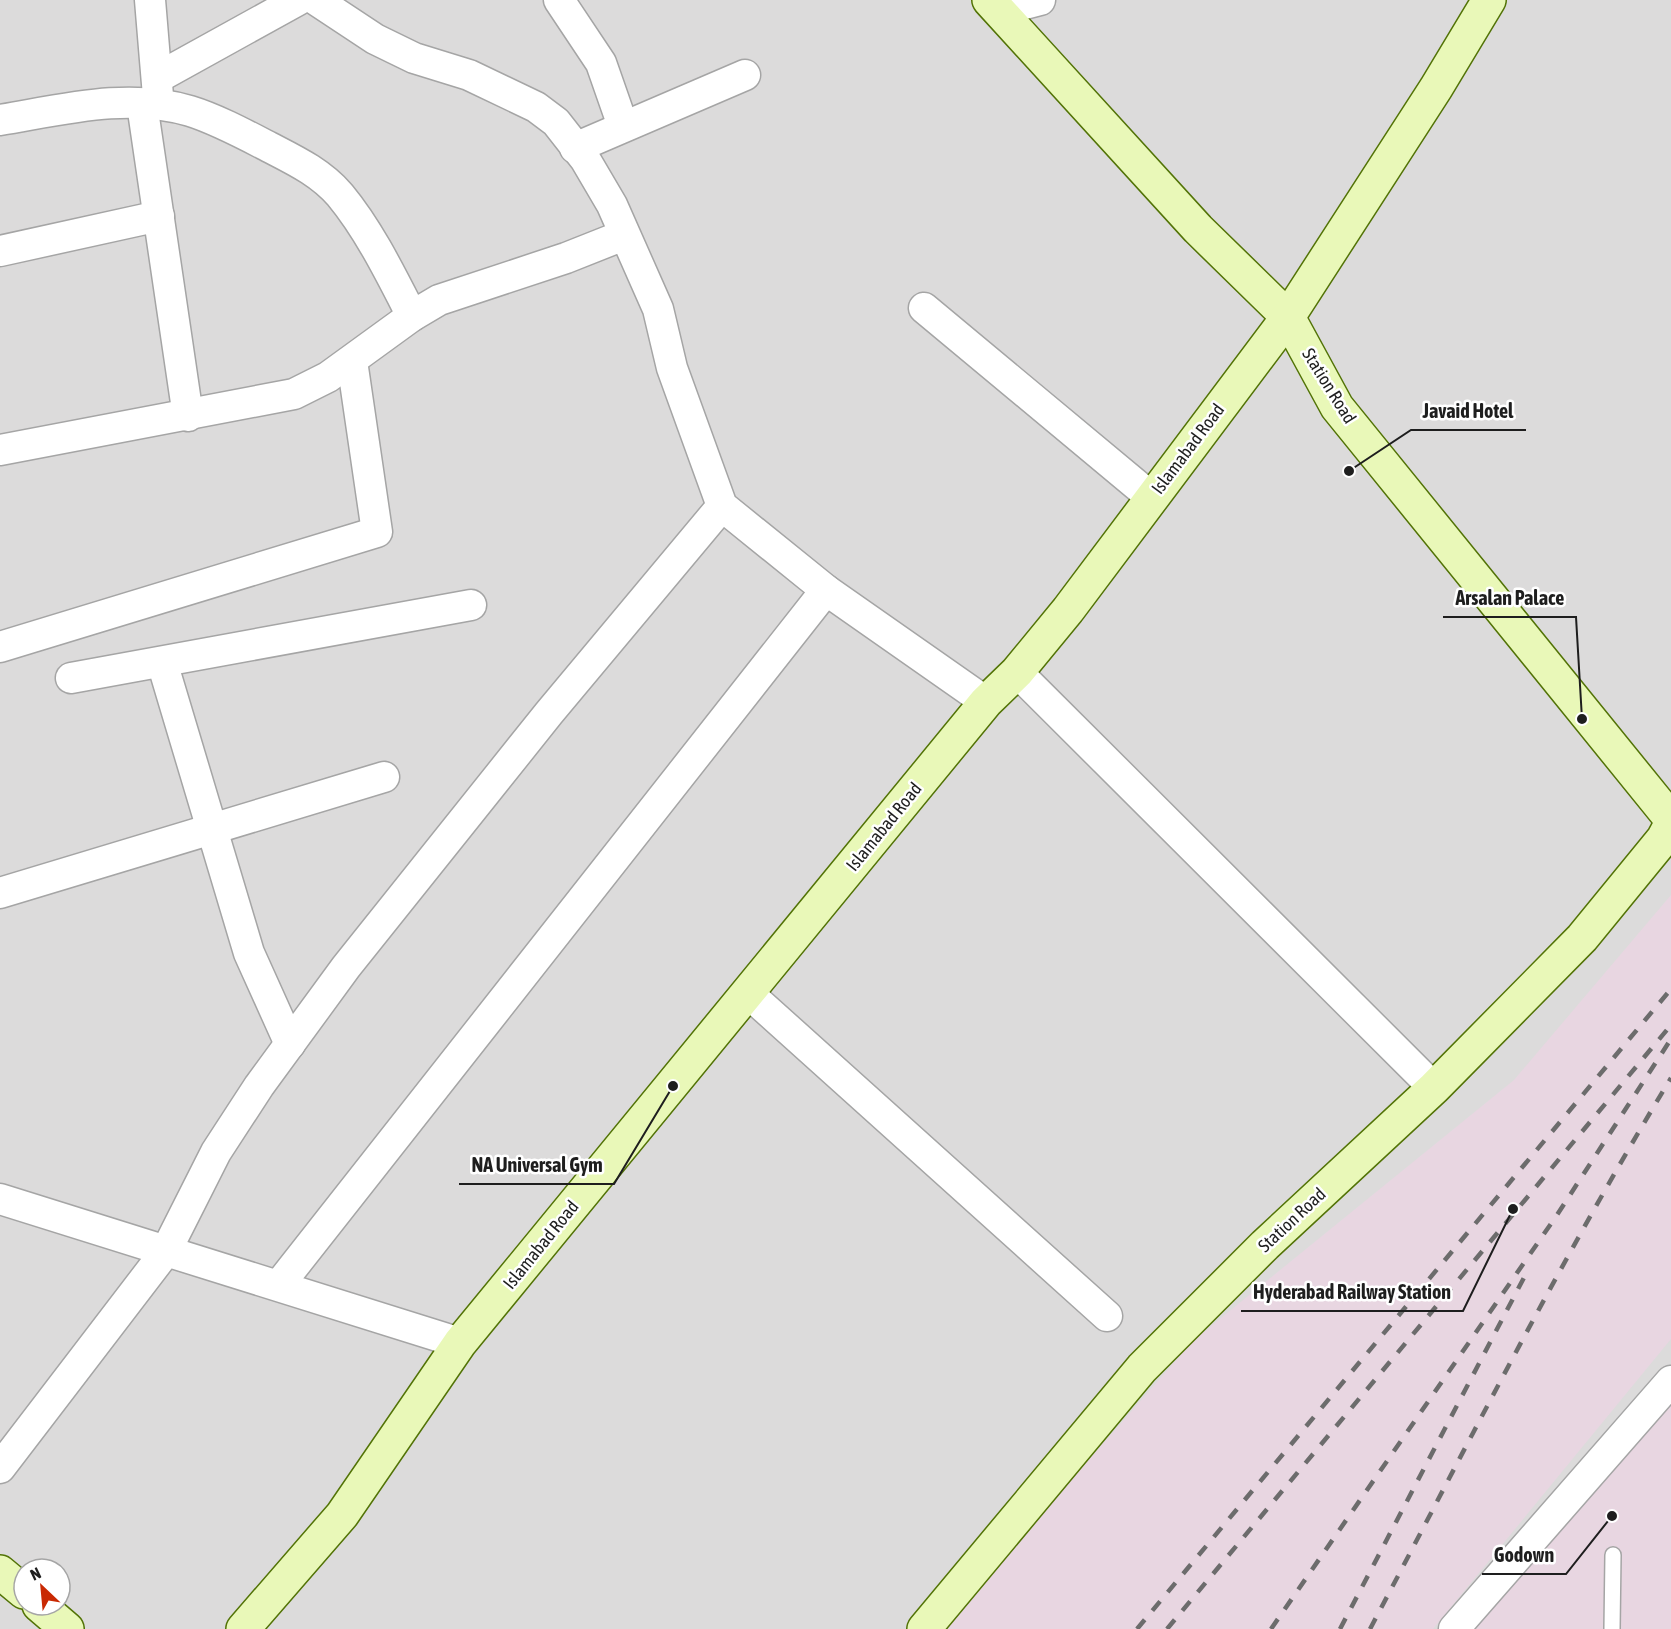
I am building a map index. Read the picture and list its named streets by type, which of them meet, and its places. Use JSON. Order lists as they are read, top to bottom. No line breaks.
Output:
{"streets":{"street":["Station Road","Islamabad Road"]},"crossings":[["Station Road","Islamabad Road"]],"places":["Javaid Hotel","Arsalan Palace","NA Universal Gym","Hyderabad Railway Station","Godown"],"north":"top left"}
